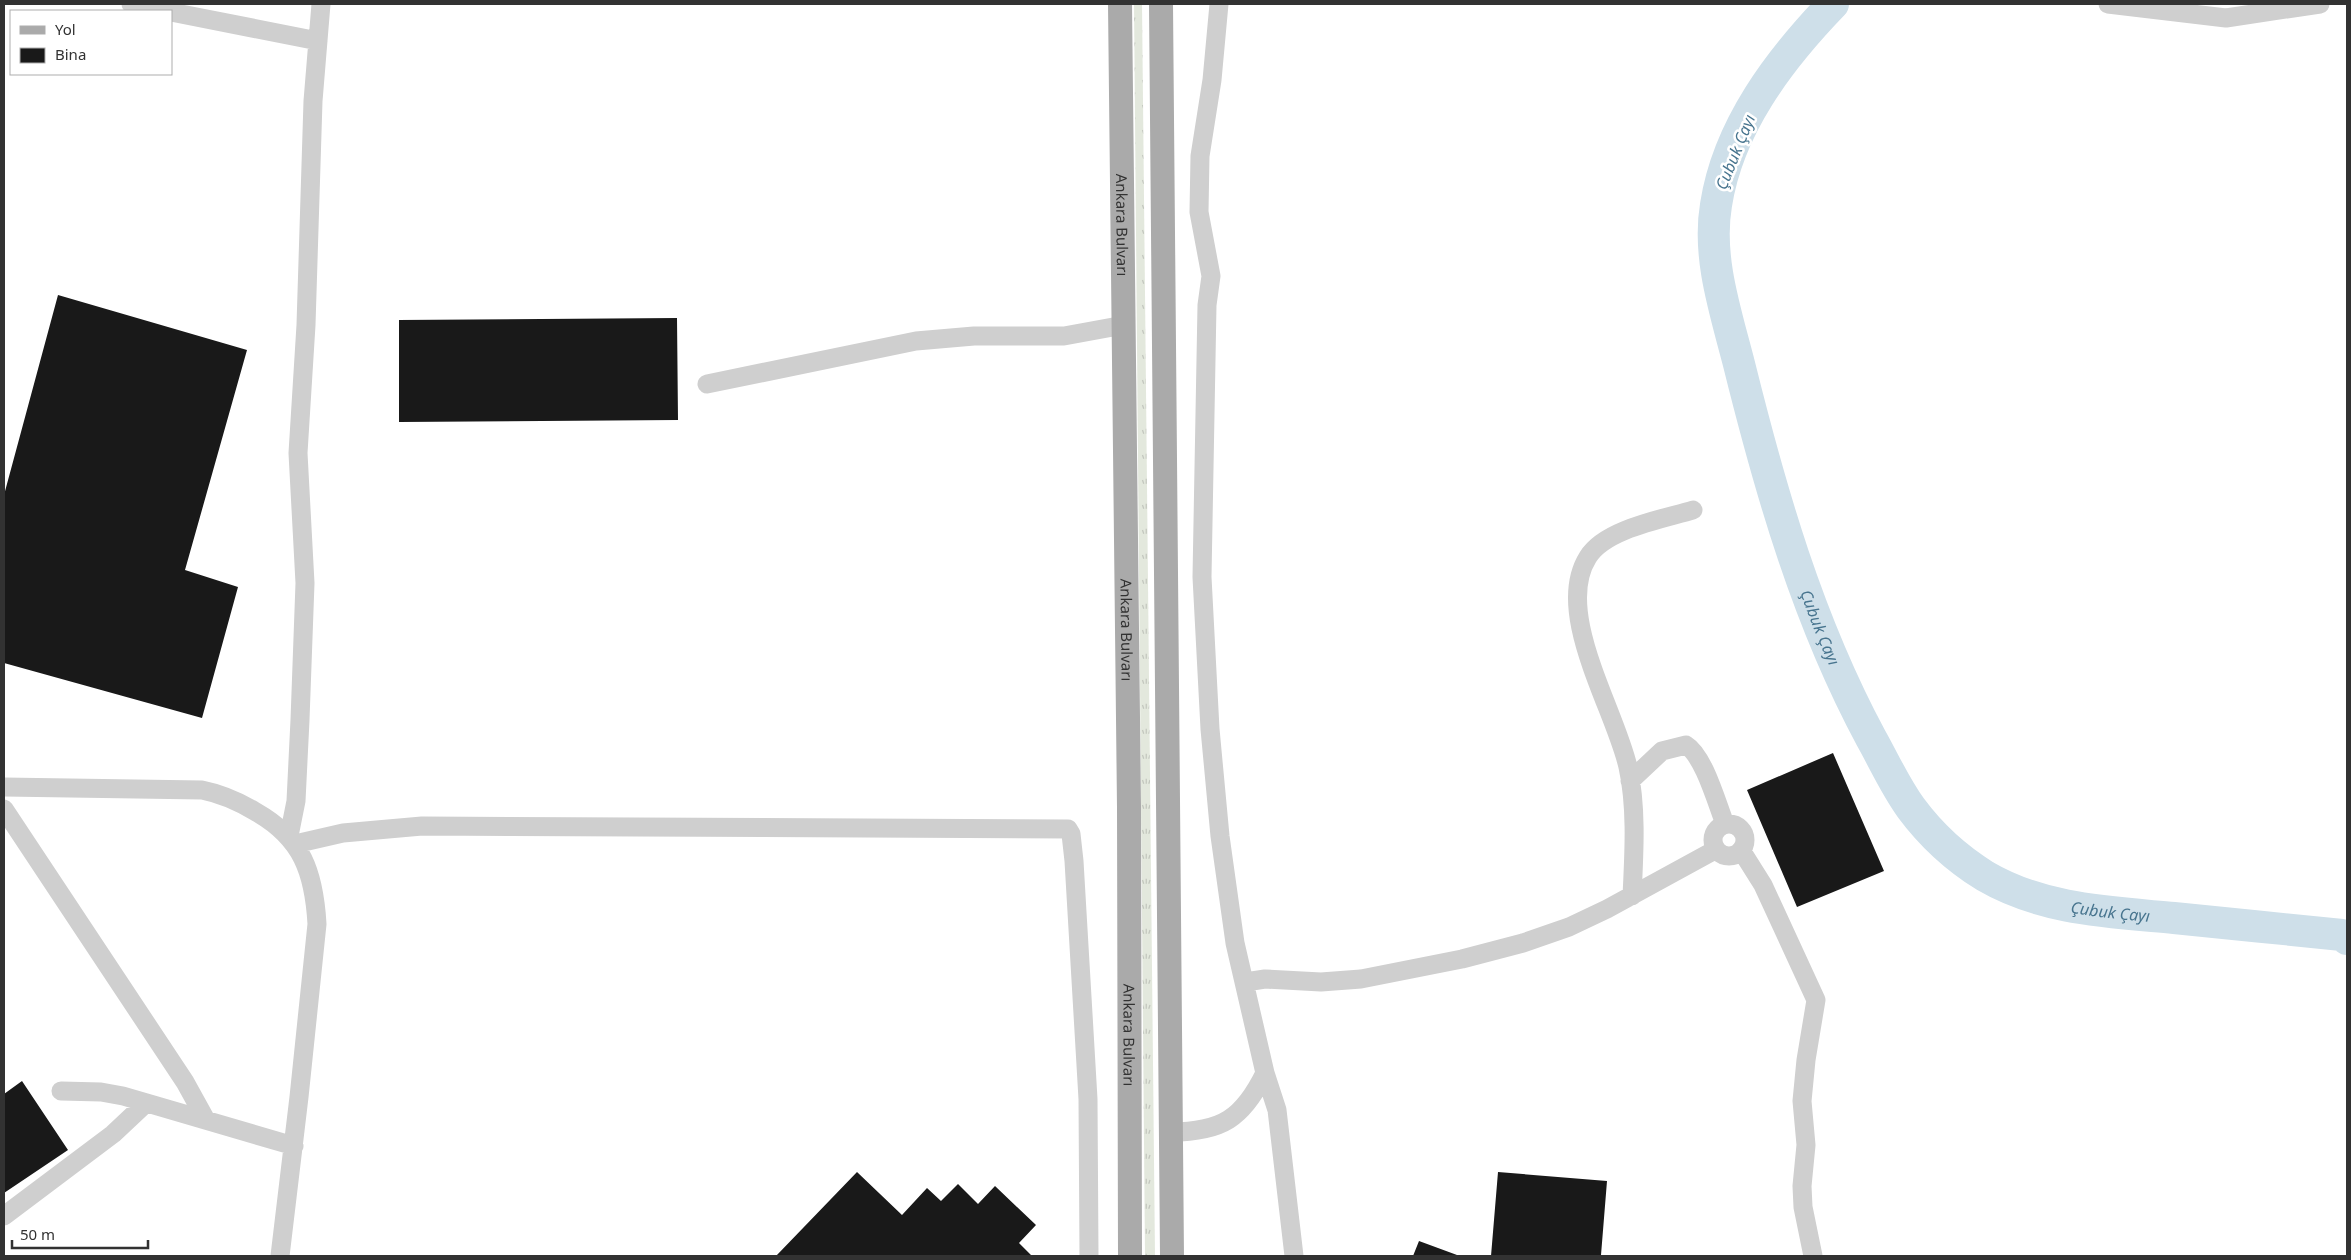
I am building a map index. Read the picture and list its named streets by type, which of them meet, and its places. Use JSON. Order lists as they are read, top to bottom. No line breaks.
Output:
{"streets":{"main road":["Ankara Bulvarı"]},"water":["Çubuk Çayı"],"legend":["Yol","Bina"],"scale_bar":"50 m"}
